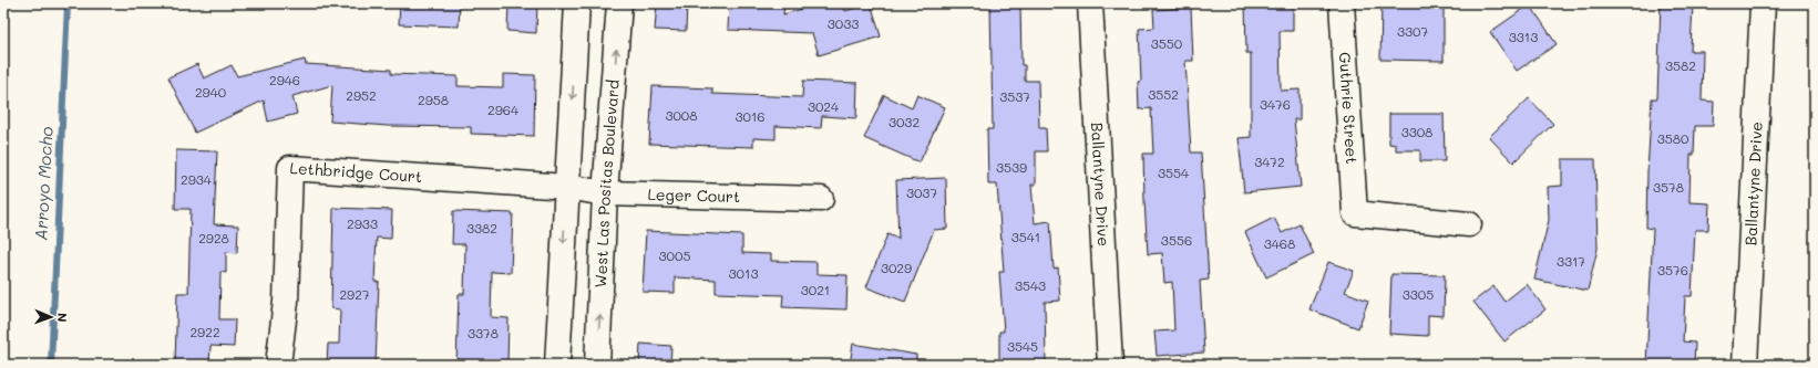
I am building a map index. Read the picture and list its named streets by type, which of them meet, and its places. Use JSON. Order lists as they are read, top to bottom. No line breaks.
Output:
{"streets":{"street":["Guthrie Street","Lethbridge Court","West Las Positas Boulevard","Ballantyne Drive","Leger Court"]},"crossings":[["Lethbridge Court","Leger Court"],["West Las Positas Boulevard","Leger Court"]],"water":["Arroyo Mocho"],"house_numbers":["3033","3307","3313","3550","3582","2946","2940","3552","2952","3537","2958","3476","3024","2964","3008","3016","3032","3308","3580","3472","3539","3554","2934","3578","3037","2933","3382","3541","2928","3556","3468","3005","3317","3029","3576","3013","3543","3021","2927","3305","2922","3378","3545"],"north":"right"}
